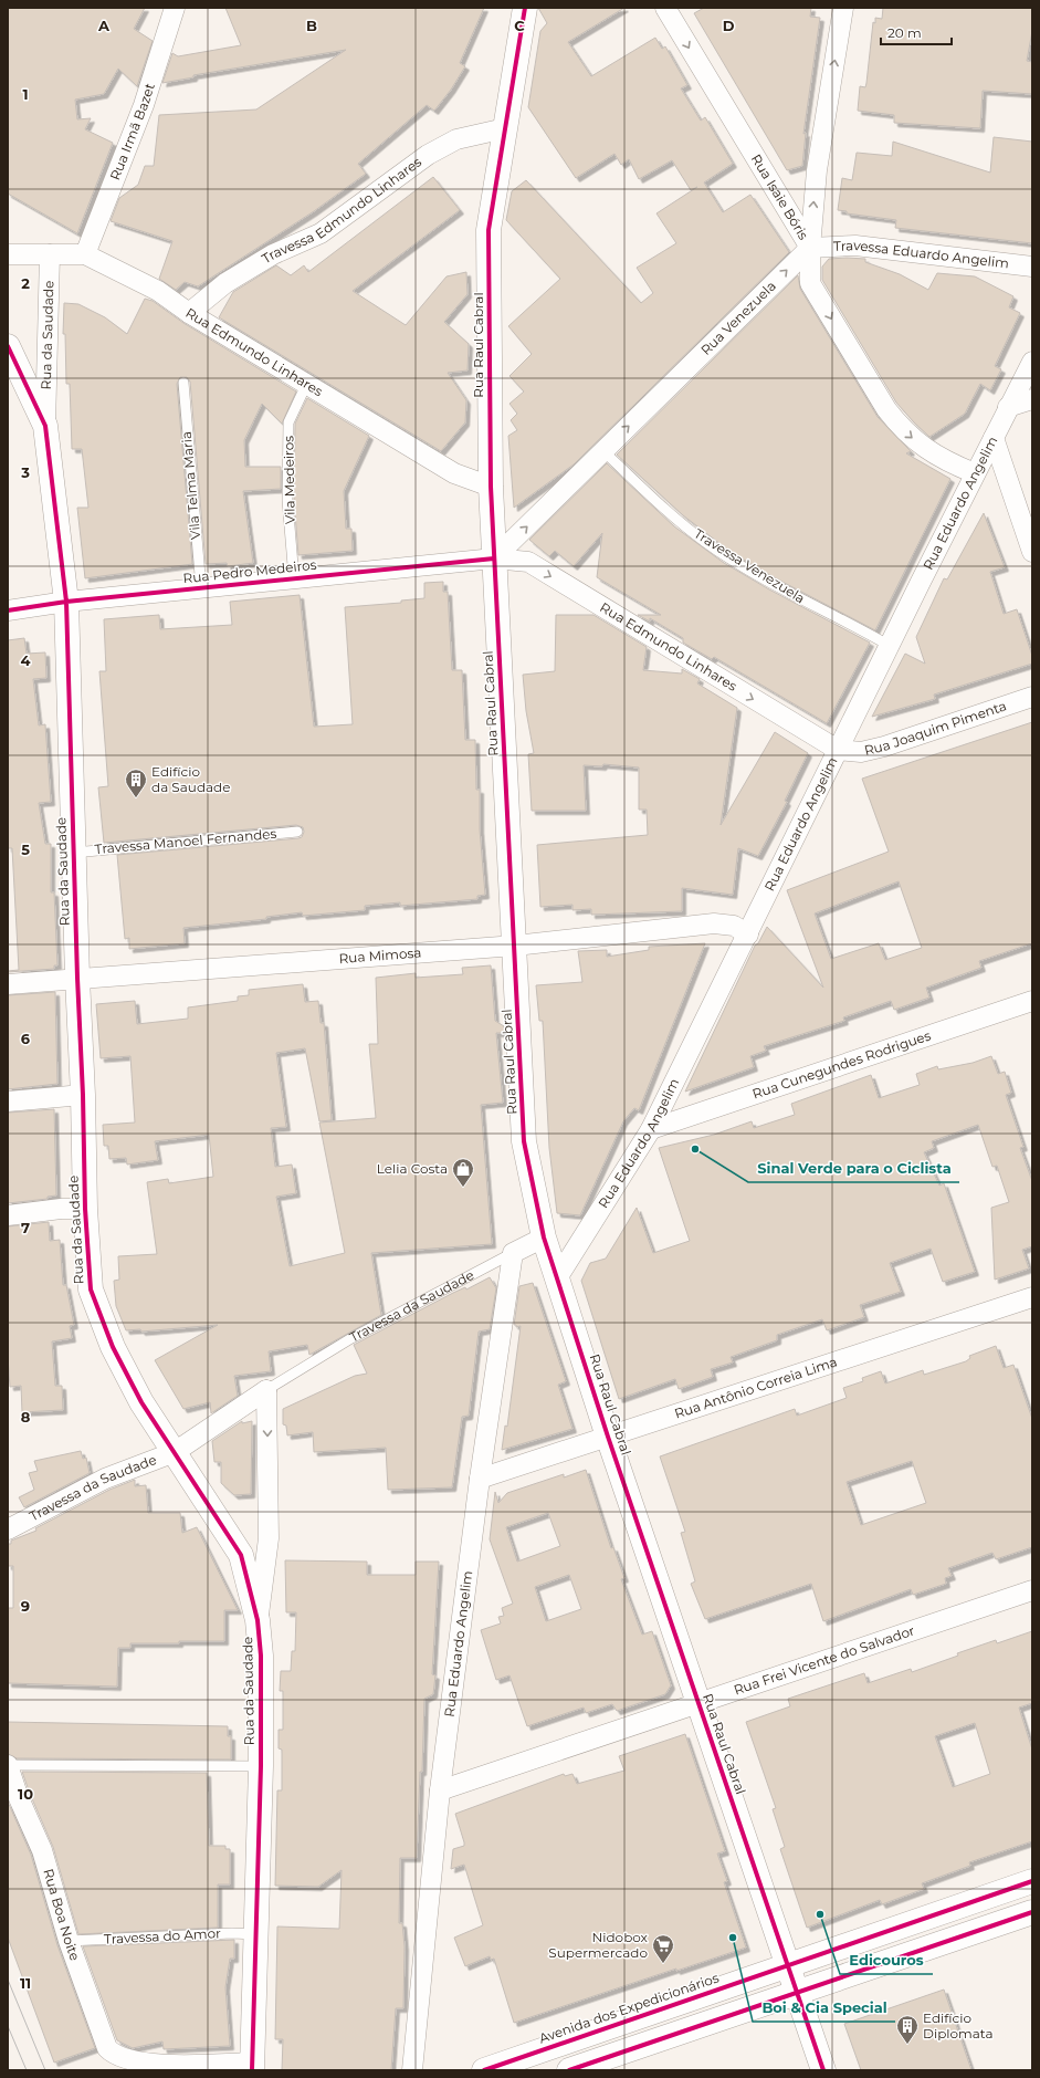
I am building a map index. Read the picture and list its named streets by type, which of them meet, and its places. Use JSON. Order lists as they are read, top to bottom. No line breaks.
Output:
{"streets":{"main road":["Rua da Saudade","Rua Raul Cabral","Avenida dos Expedicionários"],"street":["Rua Irmã Bazet","Rua Isaie Bóris","Travessa Edmundo Linhares","Travessa Eduardo Angelim","Rua Venezuela","Rua Edmundo Linhares","Rua Eduardo Angelim","Rua Pedro Medeiros","Rua Joaquim Pimenta","Rua Mimosa","Rua Cunegundes Rodrigues","Travessa da Saudade","Rua Antônio Correia Lima","Rua Frei Vicente do Salvador","Rua Boa Noite"],"lane":["Vila Medeiros","Vila Telma Maria","Travessa Venezuela","Travessa Manoel Fernandes","Travessa do Amor"]},"crossings":[["Rua Irmã Bazet","Rua Edmundo Linhares"],["Rua Isaie Bóris","Travessa Eduardo Angelim"],["Rua Isaie Bóris","Rua Venezuela"],["Rua Isaie Bóris","Rua Eduardo Angelim"],["Travessa Edmundo Linhares","Rua Raul Cabral"],["Travessa Edmundo Linhares","Rua Edmundo Linhares"],["Travessa Eduardo Angelim","Rua Venezuela"],["Rua Venezuela","Rua Raul Cabral"],["Rua Venezuela","Rua Edmundo Linhares"],["Rua Venezuela","Travessa Venezuela"],["Rua Venezuela","Rua Pedro Medeiros"],["Rua da Saudade","Rua Edmundo Linhares"],["Rua da Saudade","Rua Pedro Medeiros"],["Rua da Saudade","Travessa Manoel Fernandes"],["Rua da Saudade","Rua Mimosa"],["Rua da Saudade","Travessa da Saudade"],["Rua da Saudade","Rua Boa Noite"],["Rua da Saudade","Travessa do Amor"],["Rua Raul Cabral","Rua Edmundo Linhares"],["Rua Raul Cabral","Rua Eduardo Angelim"],["Rua Raul Cabral","Rua Pedro Medeiros"],["Rua Raul Cabral","Rua Mimosa"],["Rua Raul Cabral","Rua Antônio Correia Lima"],["Rua Raul Cabral","Rua Frei Vicente do Salvador"],["Rua Raul Cabral","Avenida dos Expedicionários"],["Rua Edmundo Linhares","Vila Medeiros"],["Rua Edmundo Linhares","Rua Eduardo Angelim"],["Rua Edmundo Linhares","Rua Pedro Medeiros"],["Rua Edmundo Linhares","Rua Joaquim Pimenta"],["Vila Medeiros","Rua Pedro Medeiros"],["Vila Telma Maria","Rua Pedro Medeiros"],["Rua Eduardo Angelim","Travessa Venezuela"],["Rua Eduardo Angelim","Rua Joaquim Pimenta"],["Rua Eduardo Angelim","Rua Mimosa"],["Rua Eduardo Angelim","Rua Cunegundes Rodrigues"],["Rua Eduardo Angelim","Travessa da Saudade"],["Rua Eduardo Angelim","Rua Antônio Correia Lima"],["Rua Eduardo Angelim","Rua Frei Vicente do Salvador"],["Rua Boa Noite","Travessa do Amor"]],"one_way":["Rua Isaie Bóris","Rua Venezuela","Rua Edmundo Linhares"],"places":{"building":["Edifício da Saudade","Edifício Diplomata"],"other":["Sinal Verde para o Ciclista","Edicouros","Boi & Cia Special"],"shop":["Lelia Costa"],"supermarket":["Nidobox Supermercado"]},"scale_bar":"20 m","grid":{"columns":["A","B","C","D"],"rows":["1","2","3","4","5","6","7","8","9","10","11"]}}
